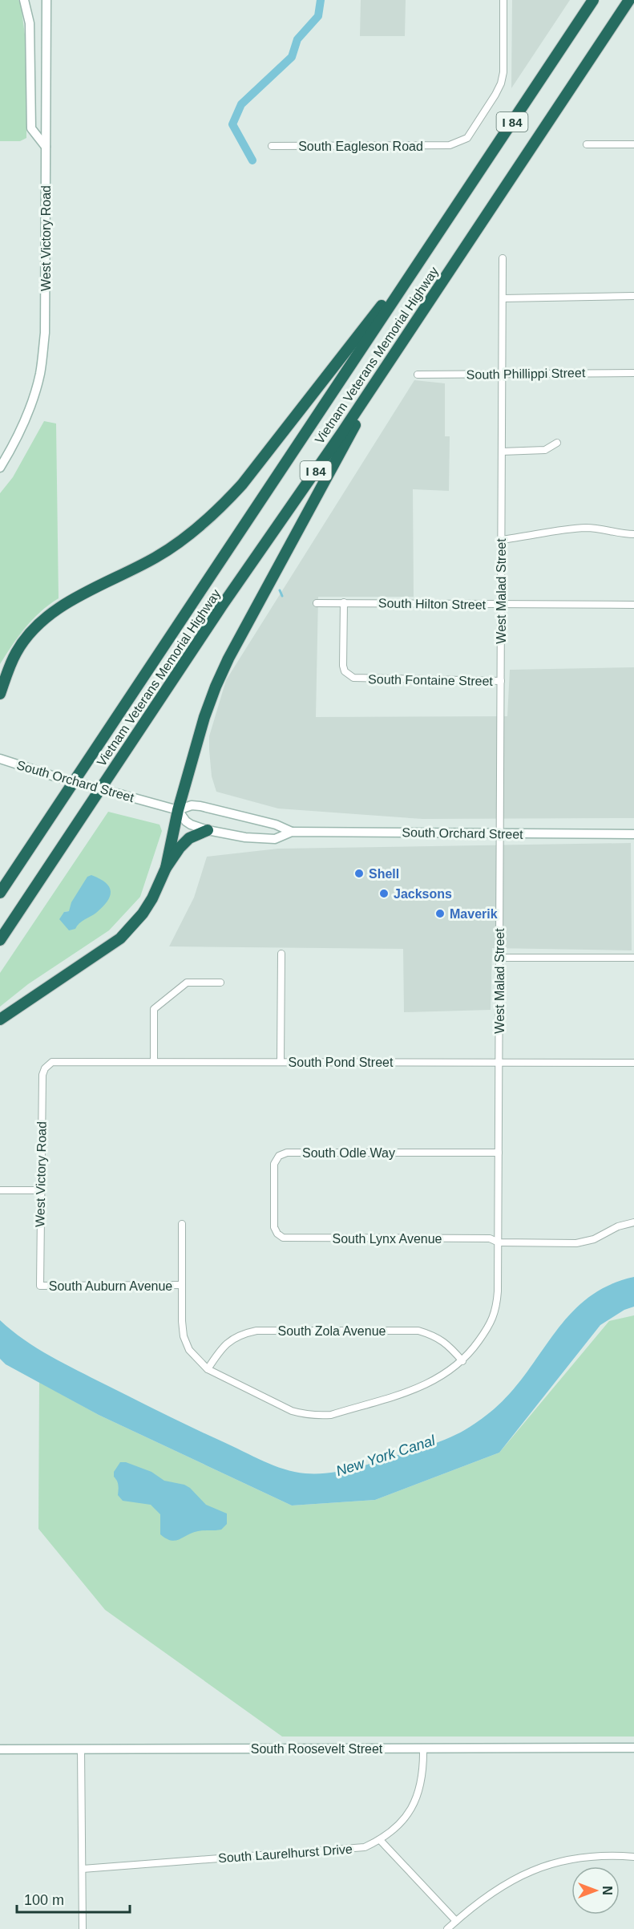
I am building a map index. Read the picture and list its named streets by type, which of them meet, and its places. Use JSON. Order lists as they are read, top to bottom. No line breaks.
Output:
{"streets":{"highway":["I 84","Vietnam Veterans Memorial Highway"],"main road":["West Victory Road","South Orchard Street","South Roosevelt Street"],"street":["South Eagleson Road","South Phillippi Street","West Malad Street","South Hilton Street","South Fontaine Street","South Pond Street","South Odle Way","South Lynx Avenue","South Auburn Avenue","South Zola Avenue","South Laurelhurst Drive"]},"crossings":[["West Victory Road","South Pond Street"],["West Victory Road","South Auburn Avenue"],["South Phillippi Street","West Malad Street"],["West Malad Street","South Hilton Street"],["West Malad Street","South Fontaine Street"],["West Malad Street","South Orchard Street"],["West Malad Street","South Pond Street"],["West Malad Street","South Odle Way"],["West Malad Street","South Lynx Avenue"],["West Malad Street","South Zola Avenue"],["South Hilton Street","South Fontaine Street"],["South Odle Way","South Lynx Avenue"],["South Roosevelt Street","South Laurelhurst Drive"]],"water":["New York Canal"],"places":["Shell","Jacksons","Maverik"],"scale_bar":"100 m","north":"right"}
